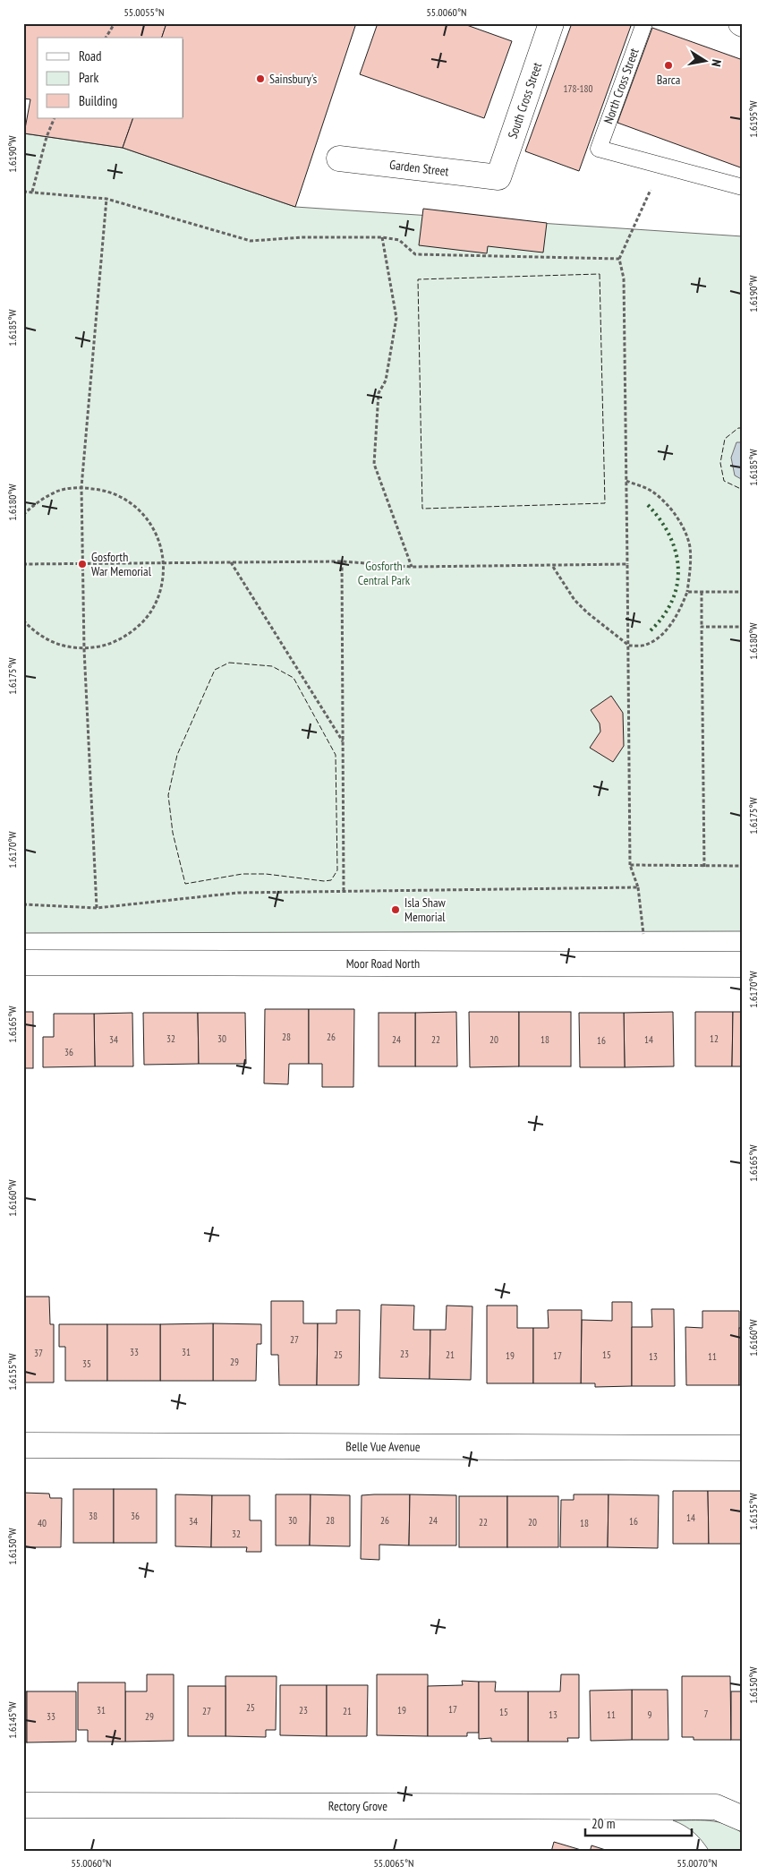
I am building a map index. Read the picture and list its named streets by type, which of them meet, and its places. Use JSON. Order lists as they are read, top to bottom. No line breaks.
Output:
{"streets":{"street":["South Cross Street","Garden Street","Moor Road North","Belle Vue Avenue","Rectory Grove"],"lane":["North Cross Street"]},"crossings":[["South Cross Street","Garden Street"]],"parks":["Gosforth Central Park"],"places":["Barca","Sainsbury's","Gosforth War Memorial","Isla Shaw Memorial"],"house_numbers":["178-180","28","26","32","30","12","34","24","22","20","18","14","16","36","27","33","31","37","23","25","21","15","19","17","13","11","29","35","38","36","14","30","28","26","24","34","16","22","20","40","18","32","25","17","31","23","19","27","21","15","7","13","11","9","33","29"],"legend":["Road","Park","Building"],"scale_bar":"20 m","north":"right","coordinates":["55.0055°N","55.0060°N","1.6195°W","1.6190°W","1.6185°W","1.6180°W","1.6175°W","1.6170°W","1.6165°W","1.6160°W","1.6155°W","1.6150°W","1.6145°W","55.0065°N","55.0070°N"]}
